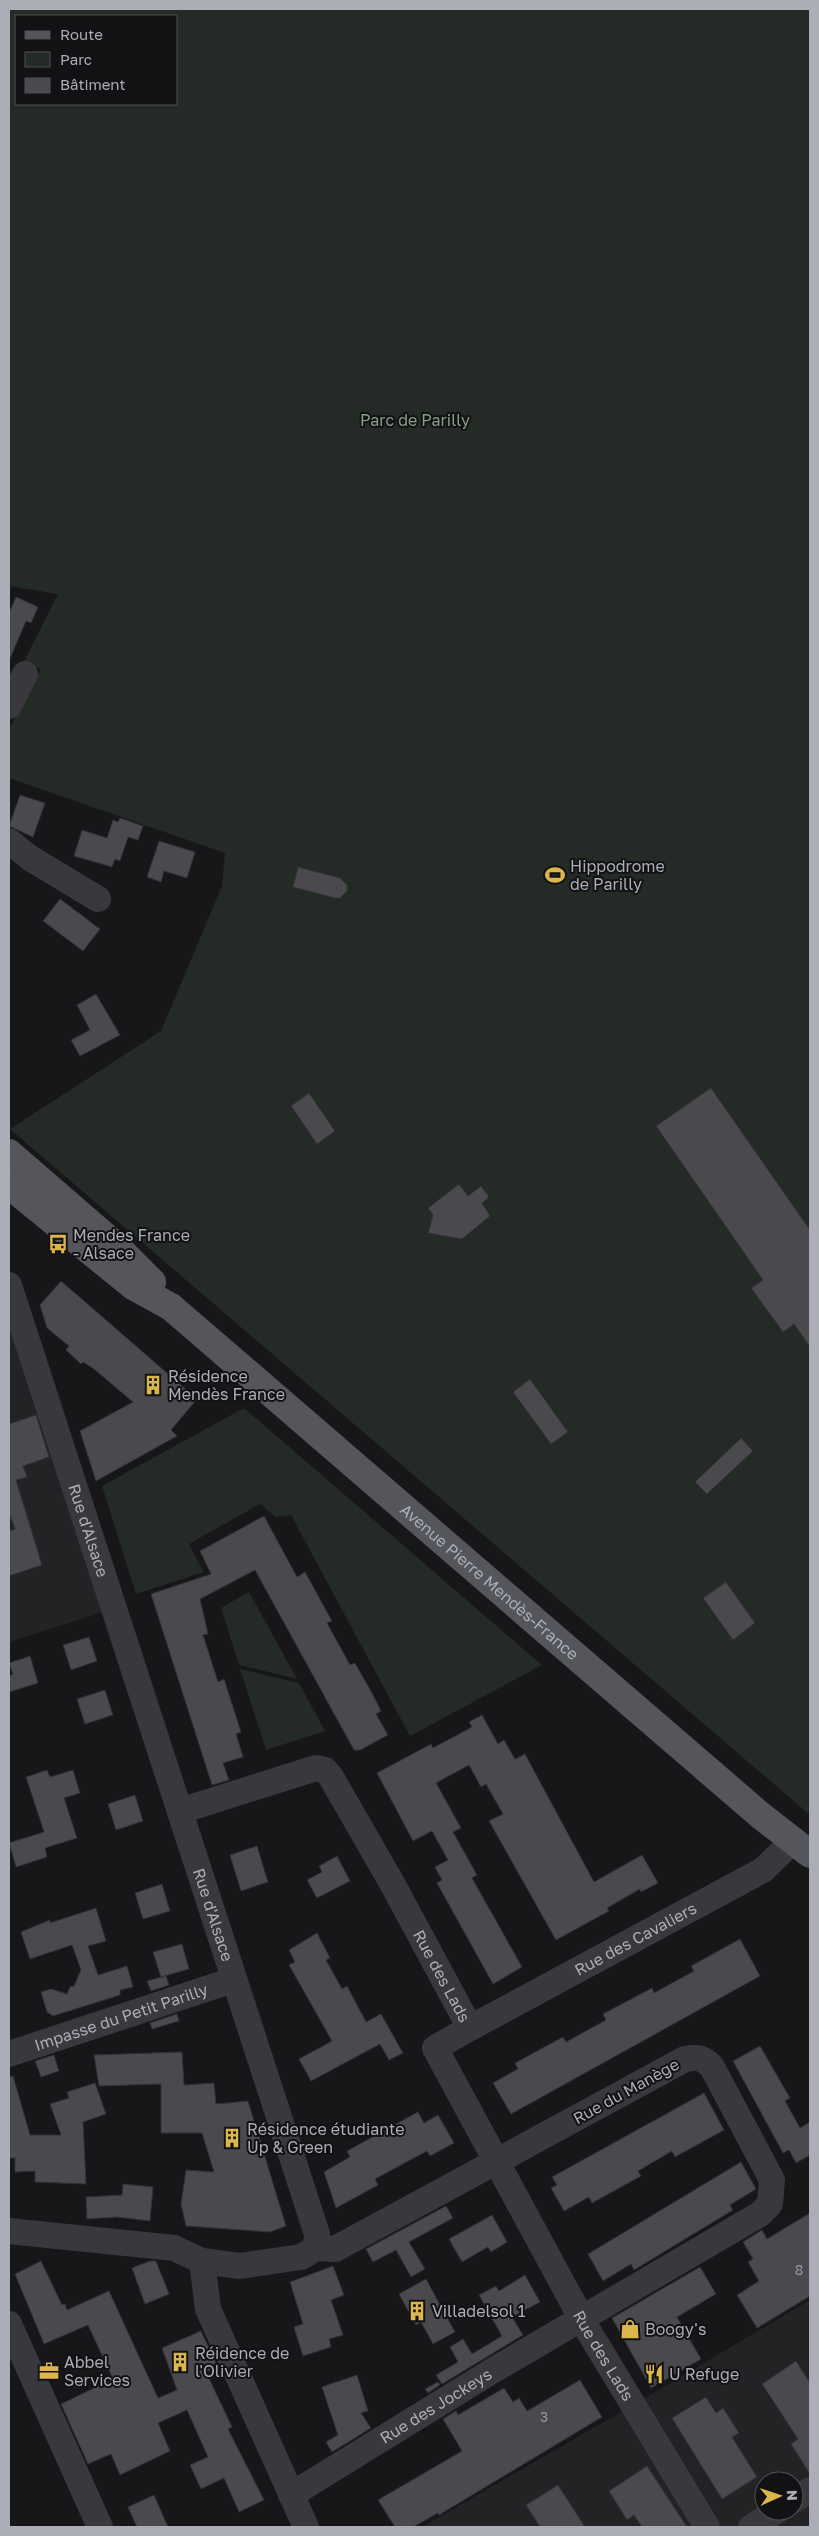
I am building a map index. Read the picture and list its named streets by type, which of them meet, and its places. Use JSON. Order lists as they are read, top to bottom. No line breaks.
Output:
{"streets":{"main road":["Avenue Pierre Mendès-France"],"street":["Rue d'Alsace","Rue des Cavaliers","Rue des Lads","Impasse du Petit Parilly","Rue du Manège","Rue des Jockeys"]},"crossings":[["Rue d'Alsace","Rue des Lads"],["Rue d'Alsace","Impasse du Petit Parilly"],["Rue d'Alsace","Rue du Manège"],["Avenue Pierre Mendès-France","Rue des Cavaliers"],["Rue des Cavaliers","Rue des Lads"],["Rue des Lads","Rue du Manège"],["Rue des Lads","Rue des Jockeys"],["Rue du Manège","Rue des Jockeys"]],"parks":["Parc de Parilly"],"places":{"sports":["Hippodrome de Parilly"],"bus stop":["Mendes France - Alsace"],"building":["Résidence Mendès France","Résidence étudiante Up & Green","Villadelsol 1","Réidence de l'Olivier"],"shop":["Boogy's"],"office":["Abbel Services"],"restaurant":["U Refuge"]},"house_numbers":["8","3"],"legend":["Route","Parc","Bâtiment"],"north":"right"}
